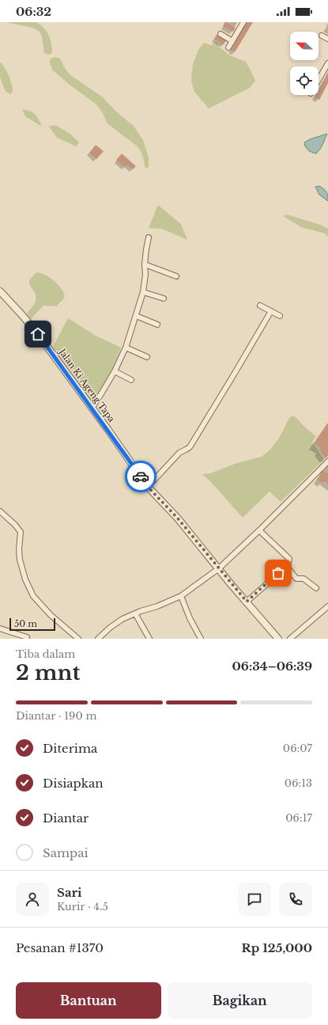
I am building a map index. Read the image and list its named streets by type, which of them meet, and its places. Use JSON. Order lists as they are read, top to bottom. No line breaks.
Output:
{"streets":{"street":["Jalan Ki Ageng Tapa"]},"scale_bar":"50 m","north":"left","page":{"status":"06:32","scale":"50 m","heading":["2 mnt","Tiba dalam","06:34–06:39"],"panel":["Sari","Kurir · 4.5","Pesanan #1370","Rp 125,000"],"bar":"Diantar · 190 m","list":[["Diterima","06:07"],["Disiapkan","06:13"],["Diantar","06:17"],"Sampai"],"buttons":["Bantuan","Bagikan"]}}
